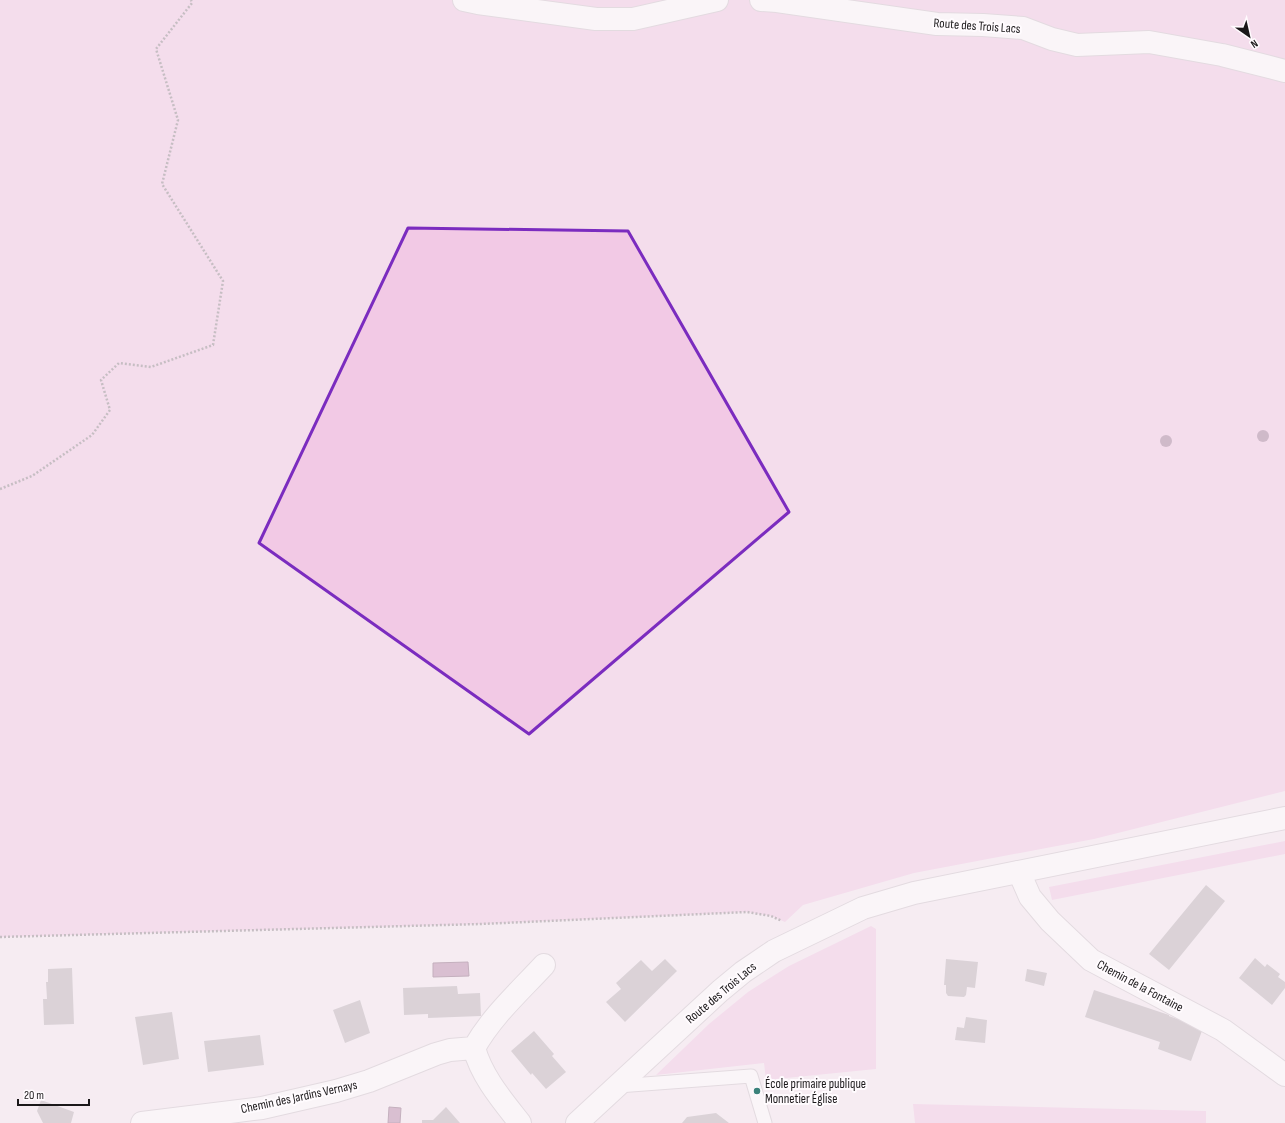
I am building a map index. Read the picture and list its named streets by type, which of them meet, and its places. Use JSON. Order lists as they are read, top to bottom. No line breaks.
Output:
{"streets":{"street":["Route des Trois Lacs","Chemin de la Fontaine","Chemin des Jardins Vernays"]},"crossings":[["Route des Trois Lacs","Chemin de la Fontaine"]],"places":["École primaire publique Monnetier Église"],"scale_bar":"20 m","north":"bottom right"}
